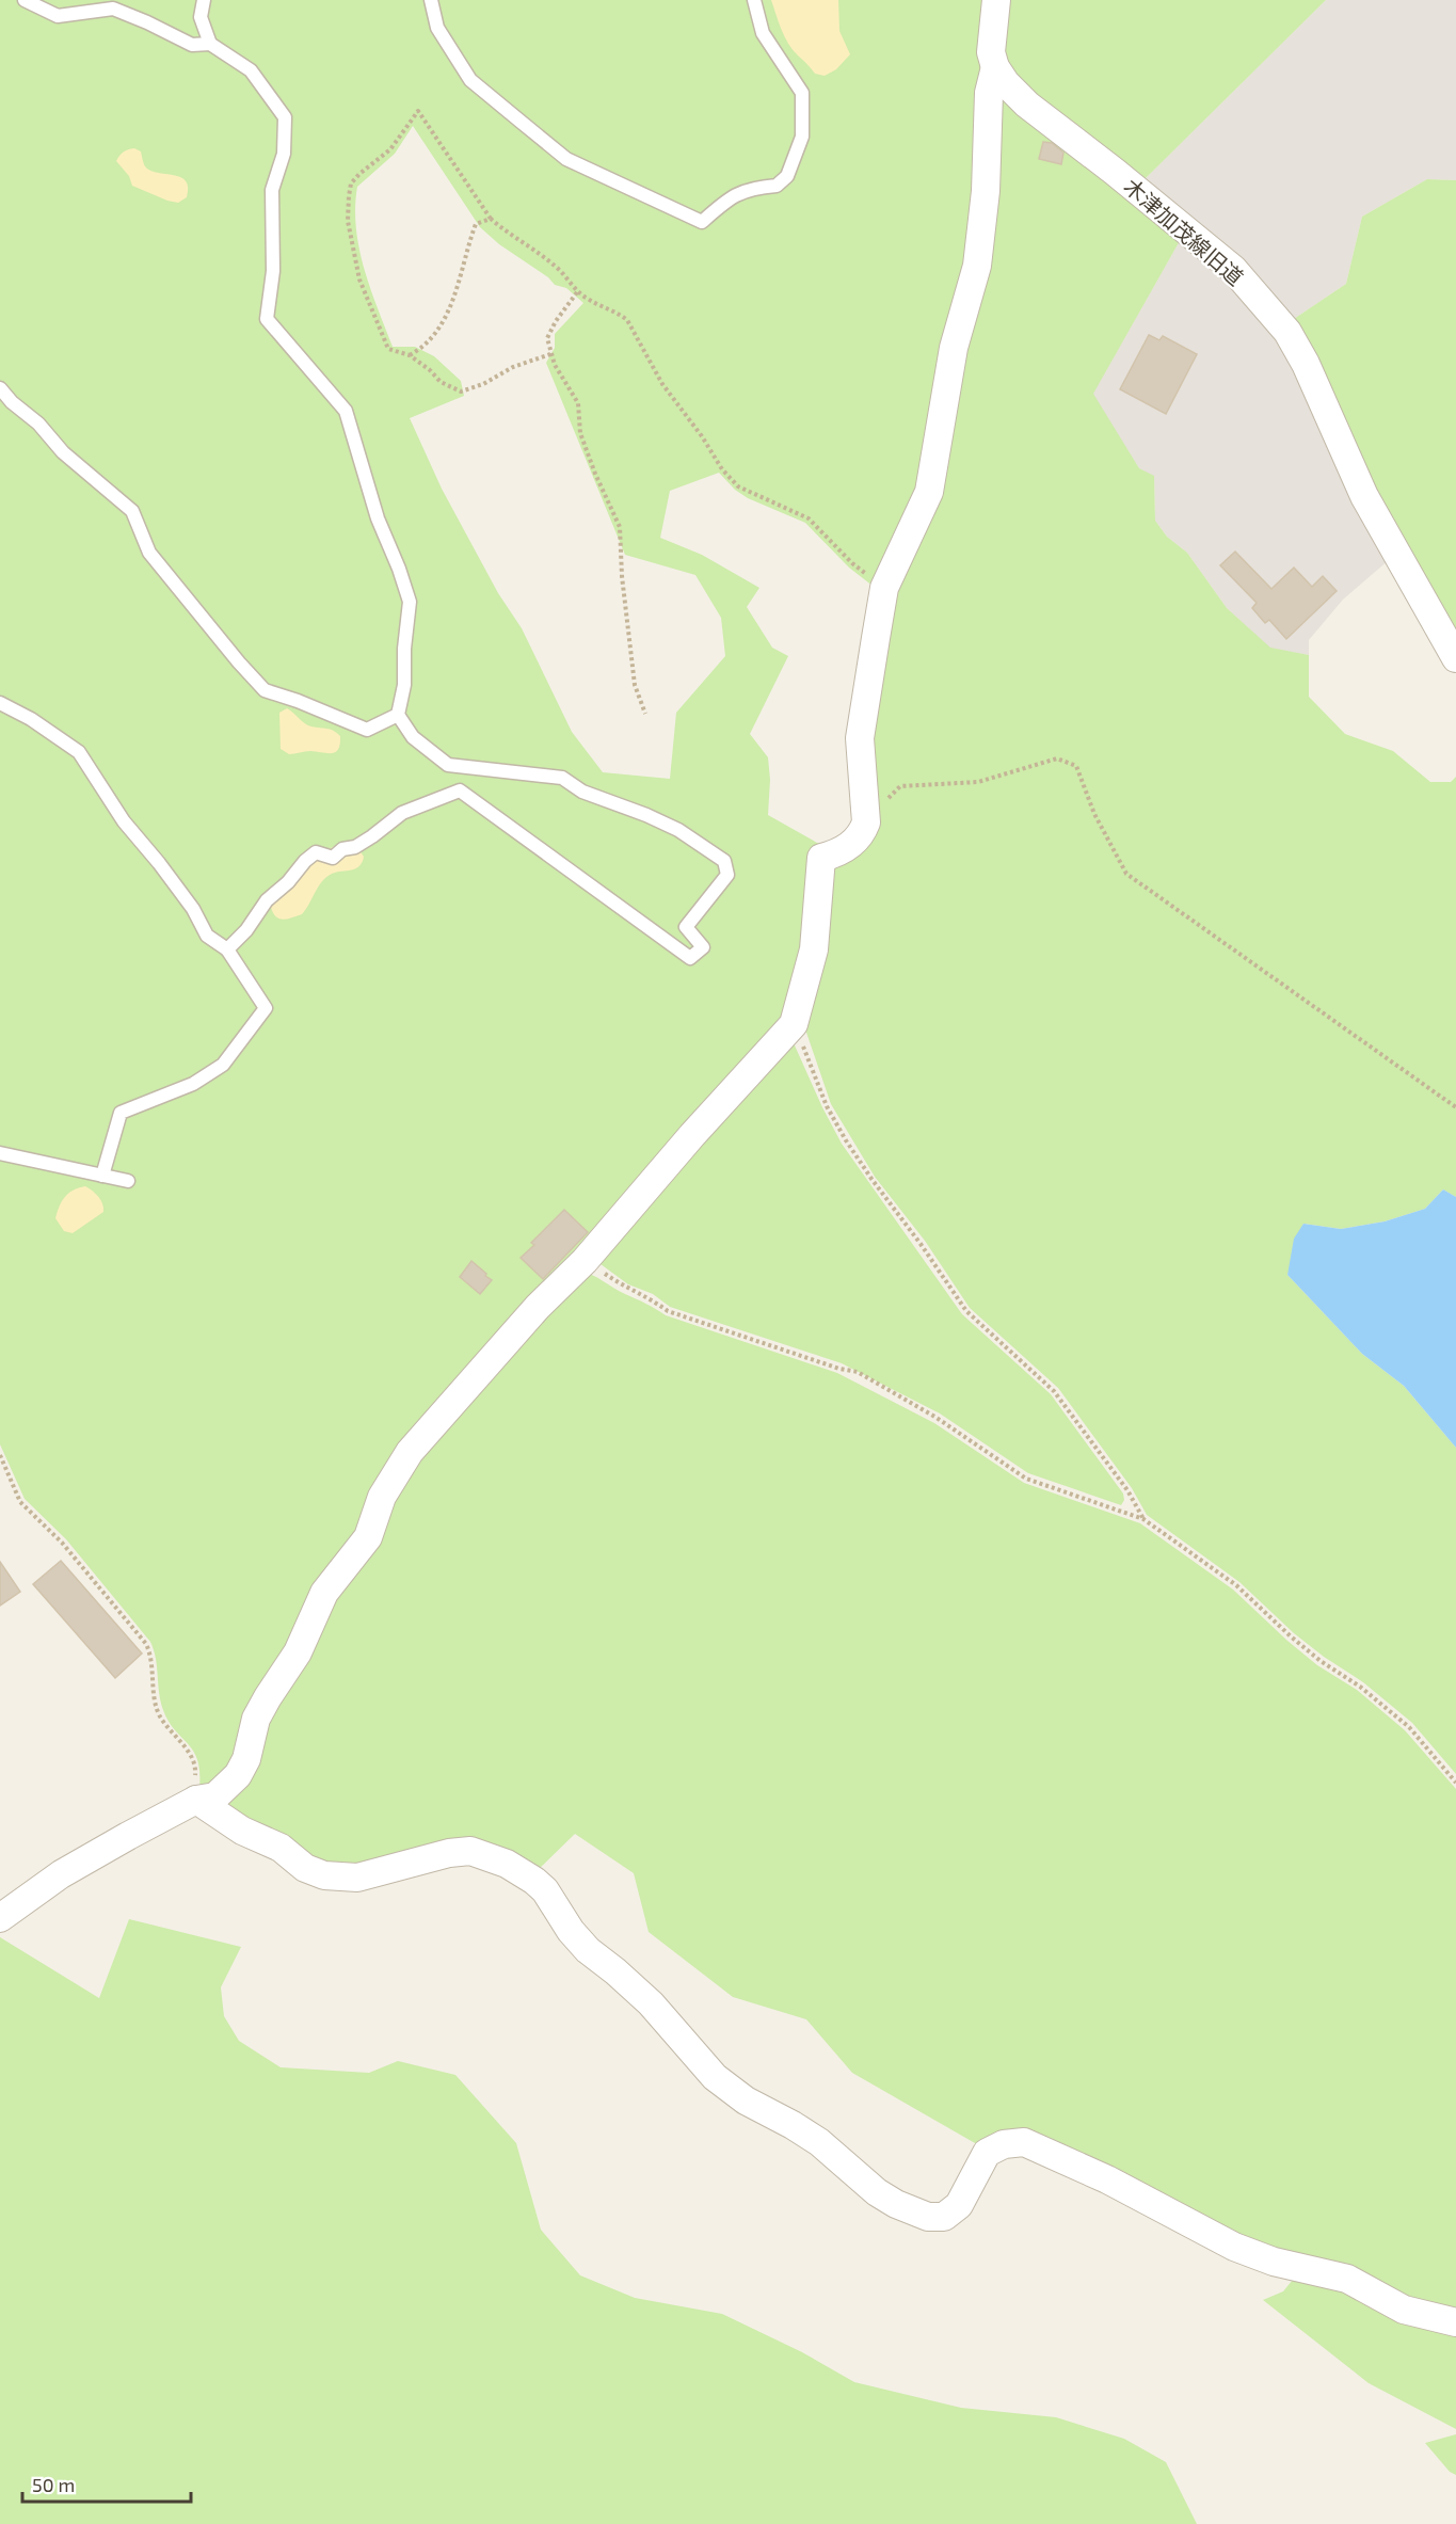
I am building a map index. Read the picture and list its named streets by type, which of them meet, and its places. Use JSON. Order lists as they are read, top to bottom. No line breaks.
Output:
{"streets":{"street":["木津加茂線旧道"]},"scale_bar":"50 m"}
